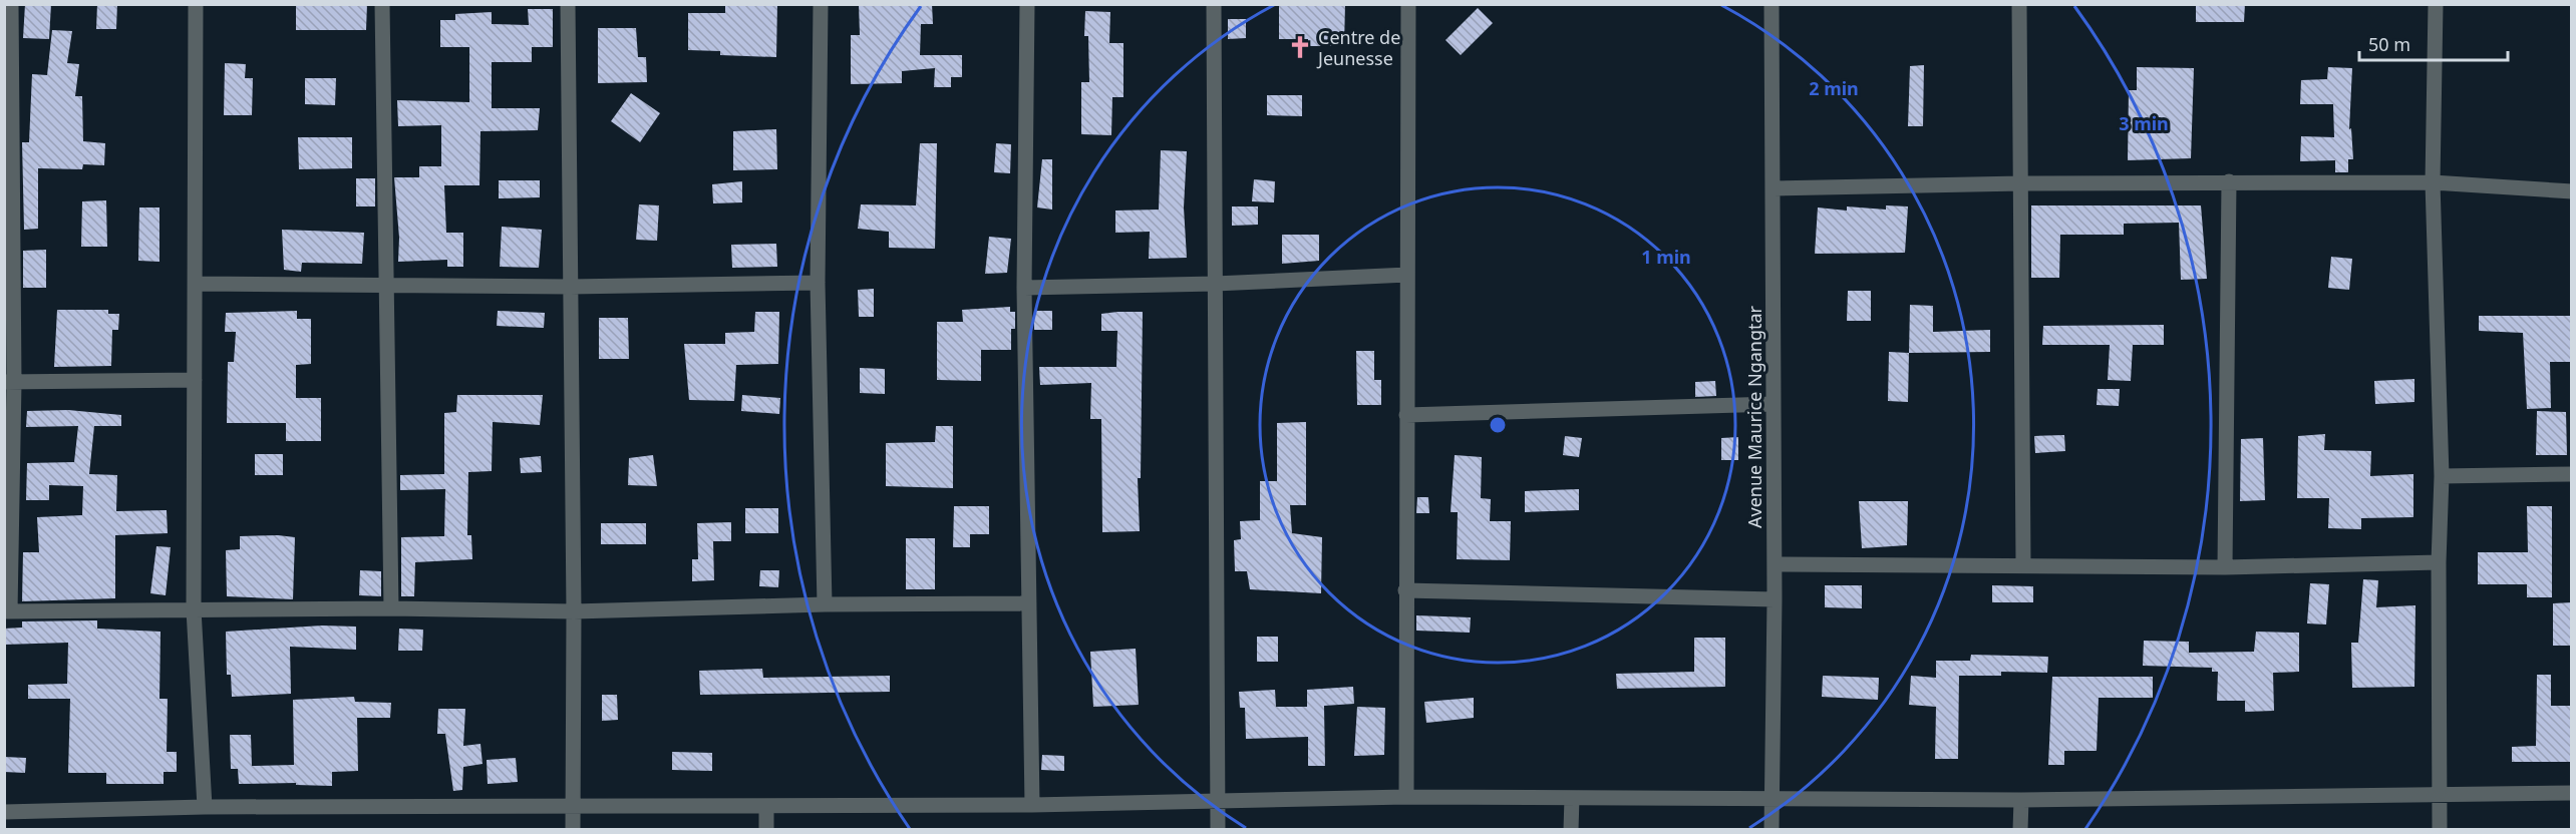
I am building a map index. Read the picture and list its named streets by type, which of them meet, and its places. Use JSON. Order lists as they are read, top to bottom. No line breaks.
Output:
{"streets":{"street":["Avenue Maurice Ngangtar"]},"places":{"church":["Centre de Jeunesse"]},"scale_bar":"50 m","rings":["2 min","3 min","1 min"]}
